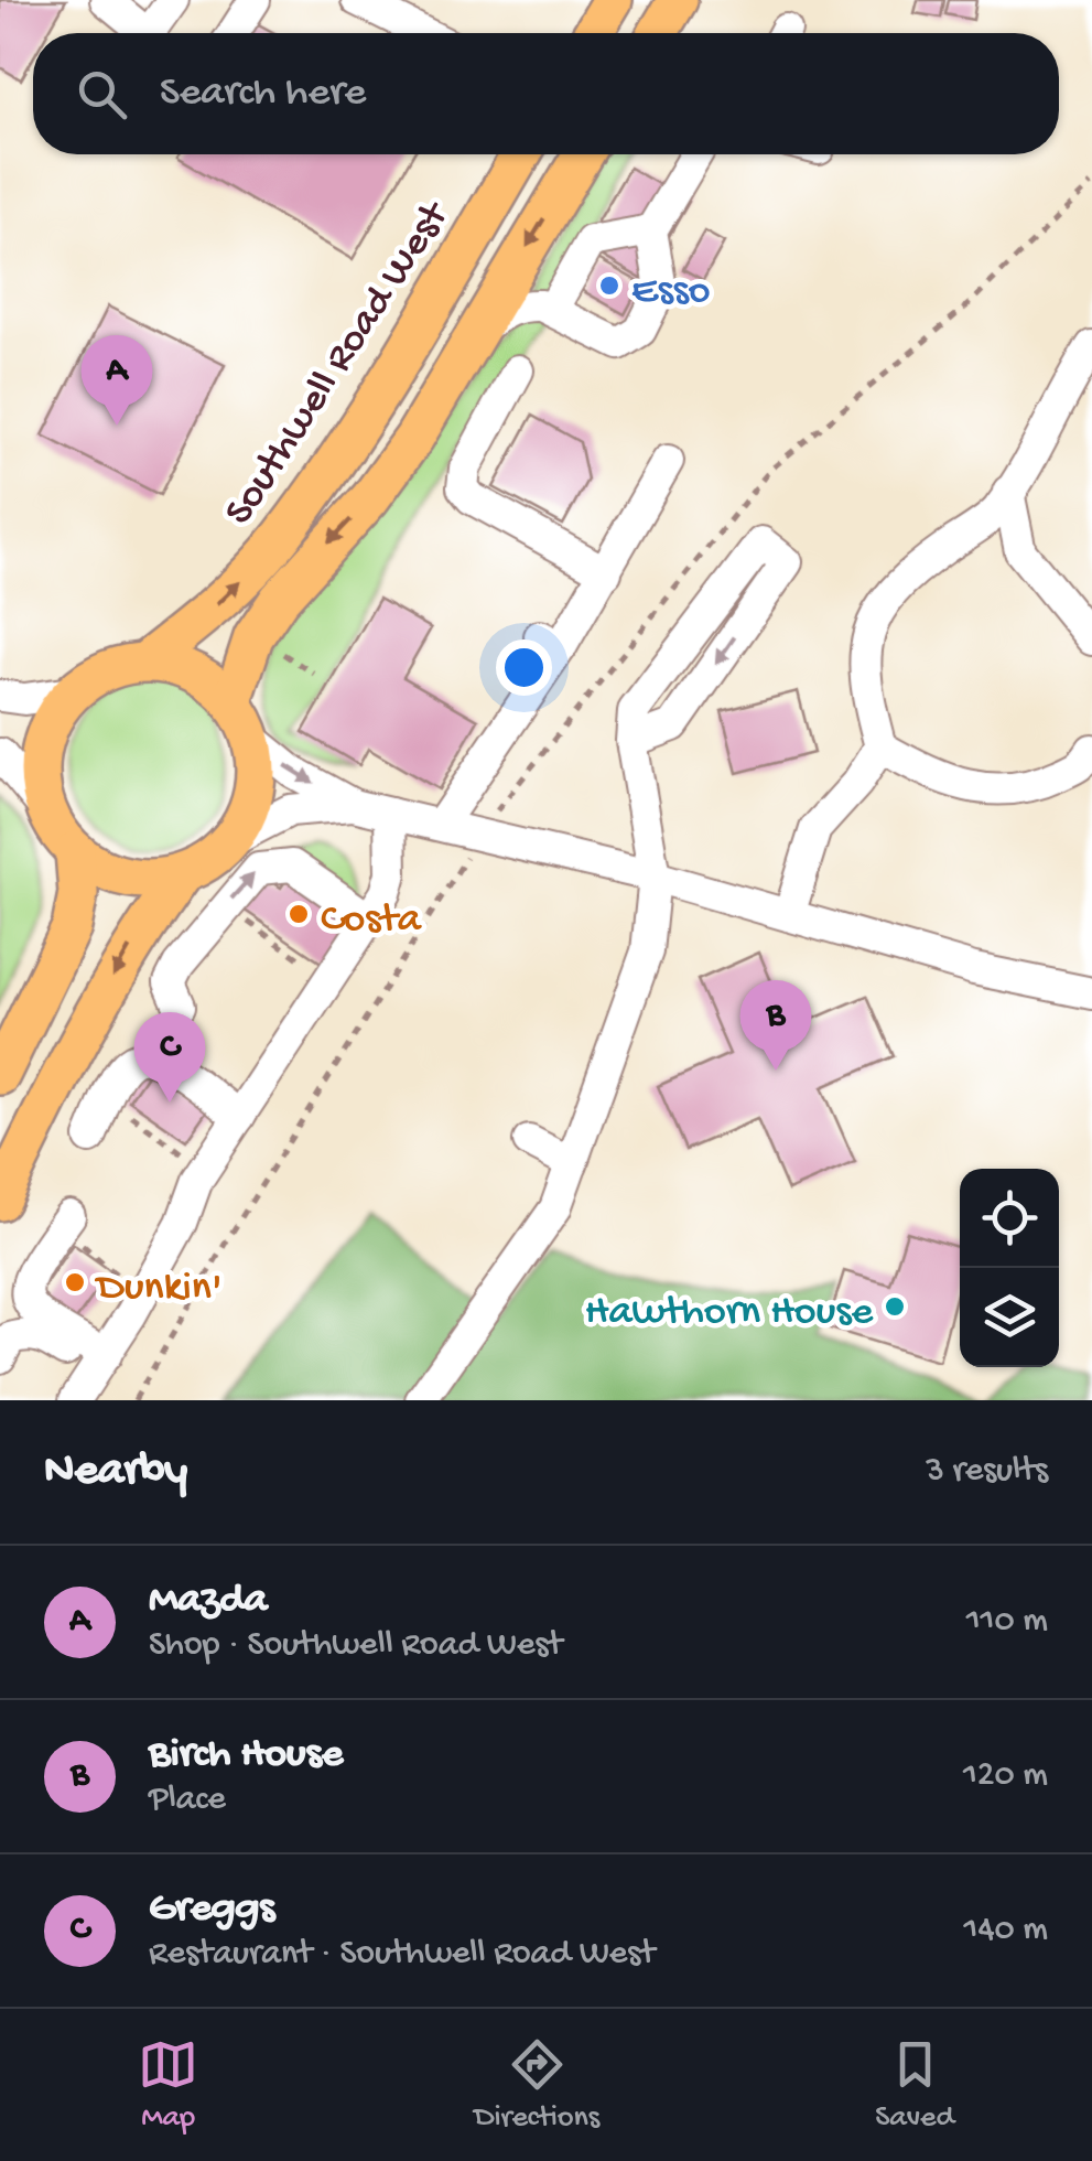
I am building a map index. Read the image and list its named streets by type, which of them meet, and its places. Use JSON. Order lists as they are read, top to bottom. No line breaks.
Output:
{"streets":{"main road":["Southwell Road West"]},"places":["Esso","Costa","Dunkin'","Hawthorn House"],"page":{"search":"Search here","pins":["A","B","C"],"heading":["Nearby","3 results"],"list":[{"mark":"A","name":"Mazda","note":"Shop · Southwell Road West","value":"110 m"},{"mark":"B","name":"Birch House","note":"Place","value":"120 m"},{"mark":"C","name":"Greggs","note":"Restaurant · Southwell Road West","value":"140 m"}],"nav":["Map","Directions","Saved"]}}
